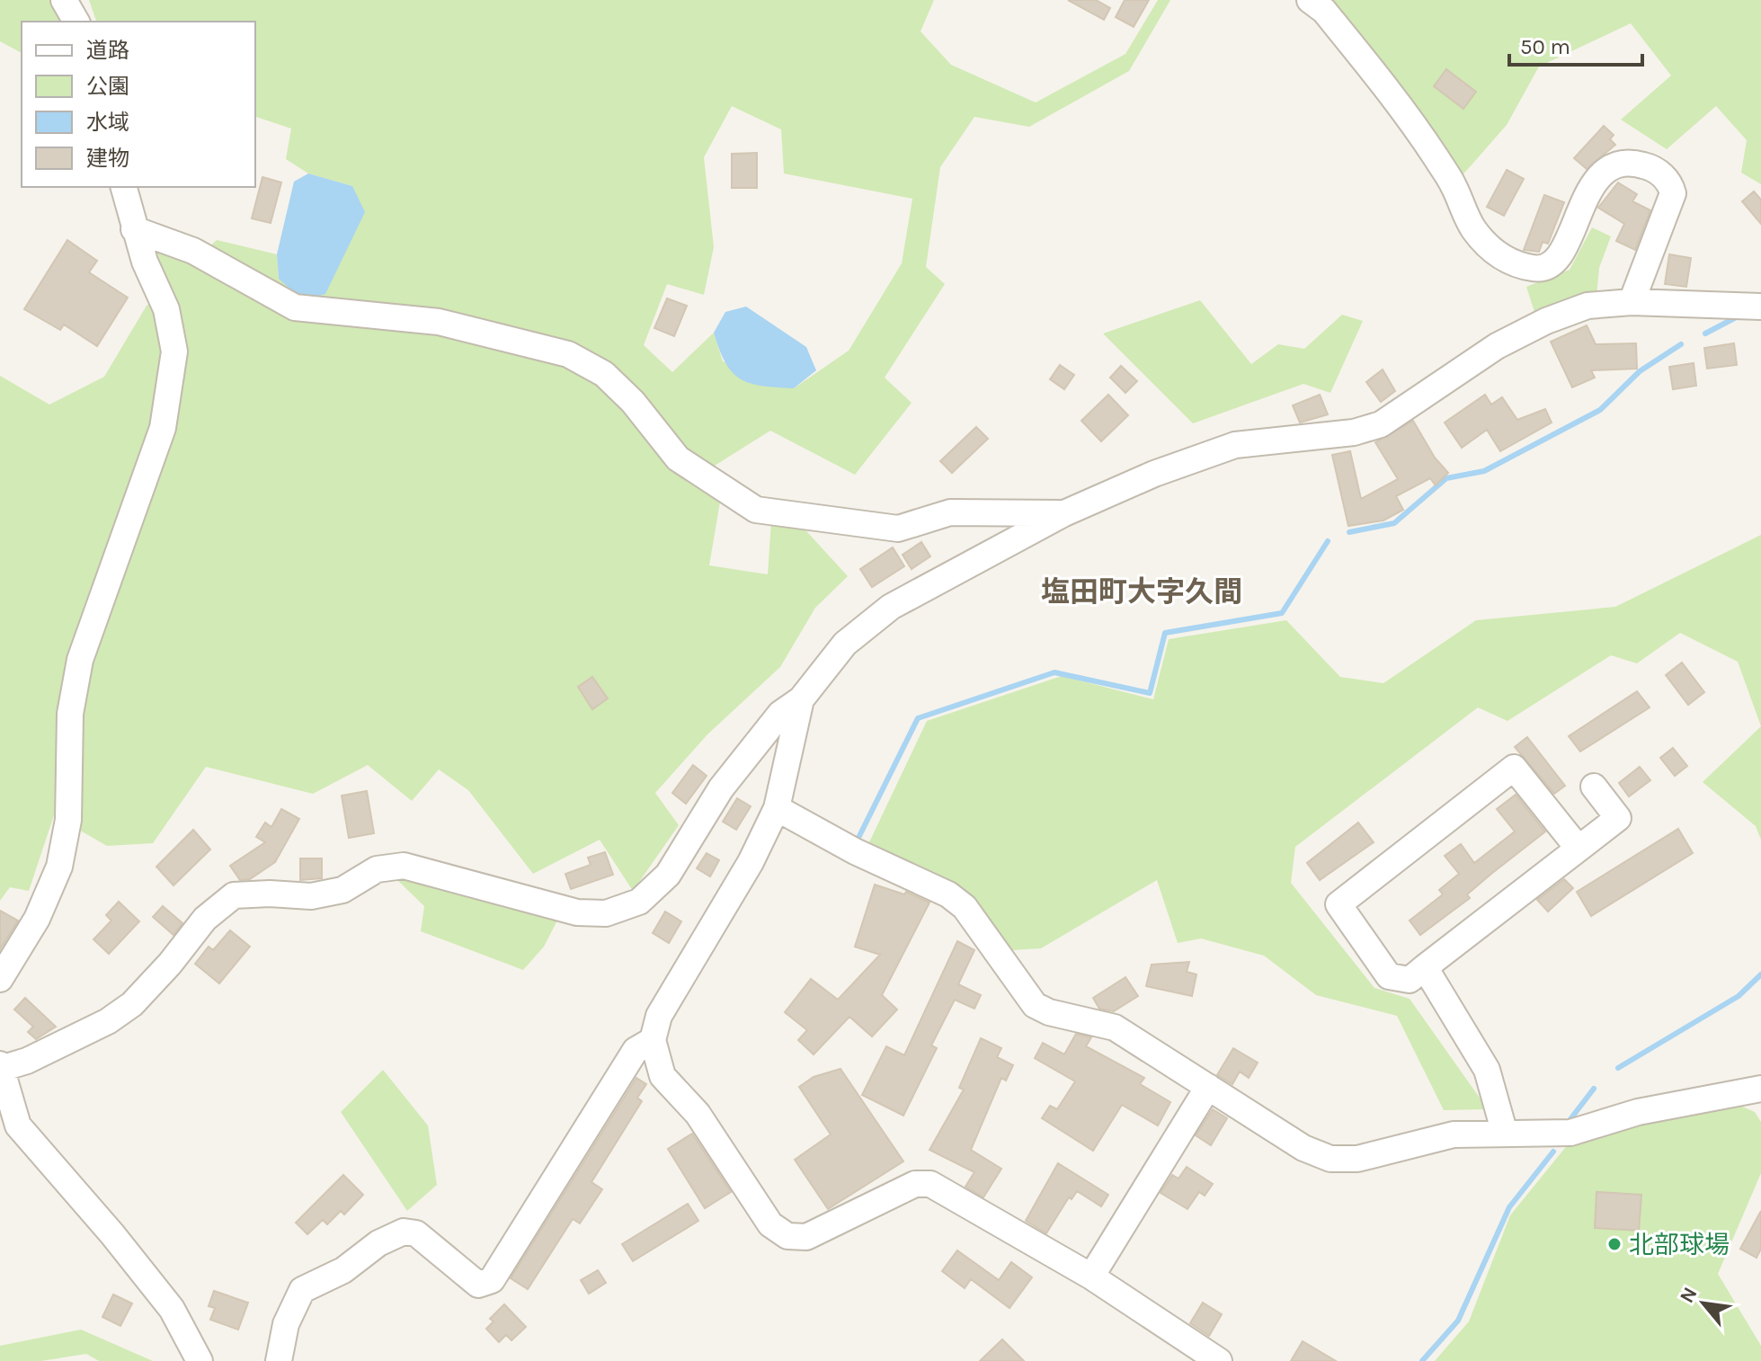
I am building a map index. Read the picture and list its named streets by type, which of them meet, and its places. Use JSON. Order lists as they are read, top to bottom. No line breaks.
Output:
{"districts":["塩田町大字久間"],"places":["北部球場"],"legend":["道路","公園","水域","建物"],"scale_bar":"50 m","north":"top left"}
